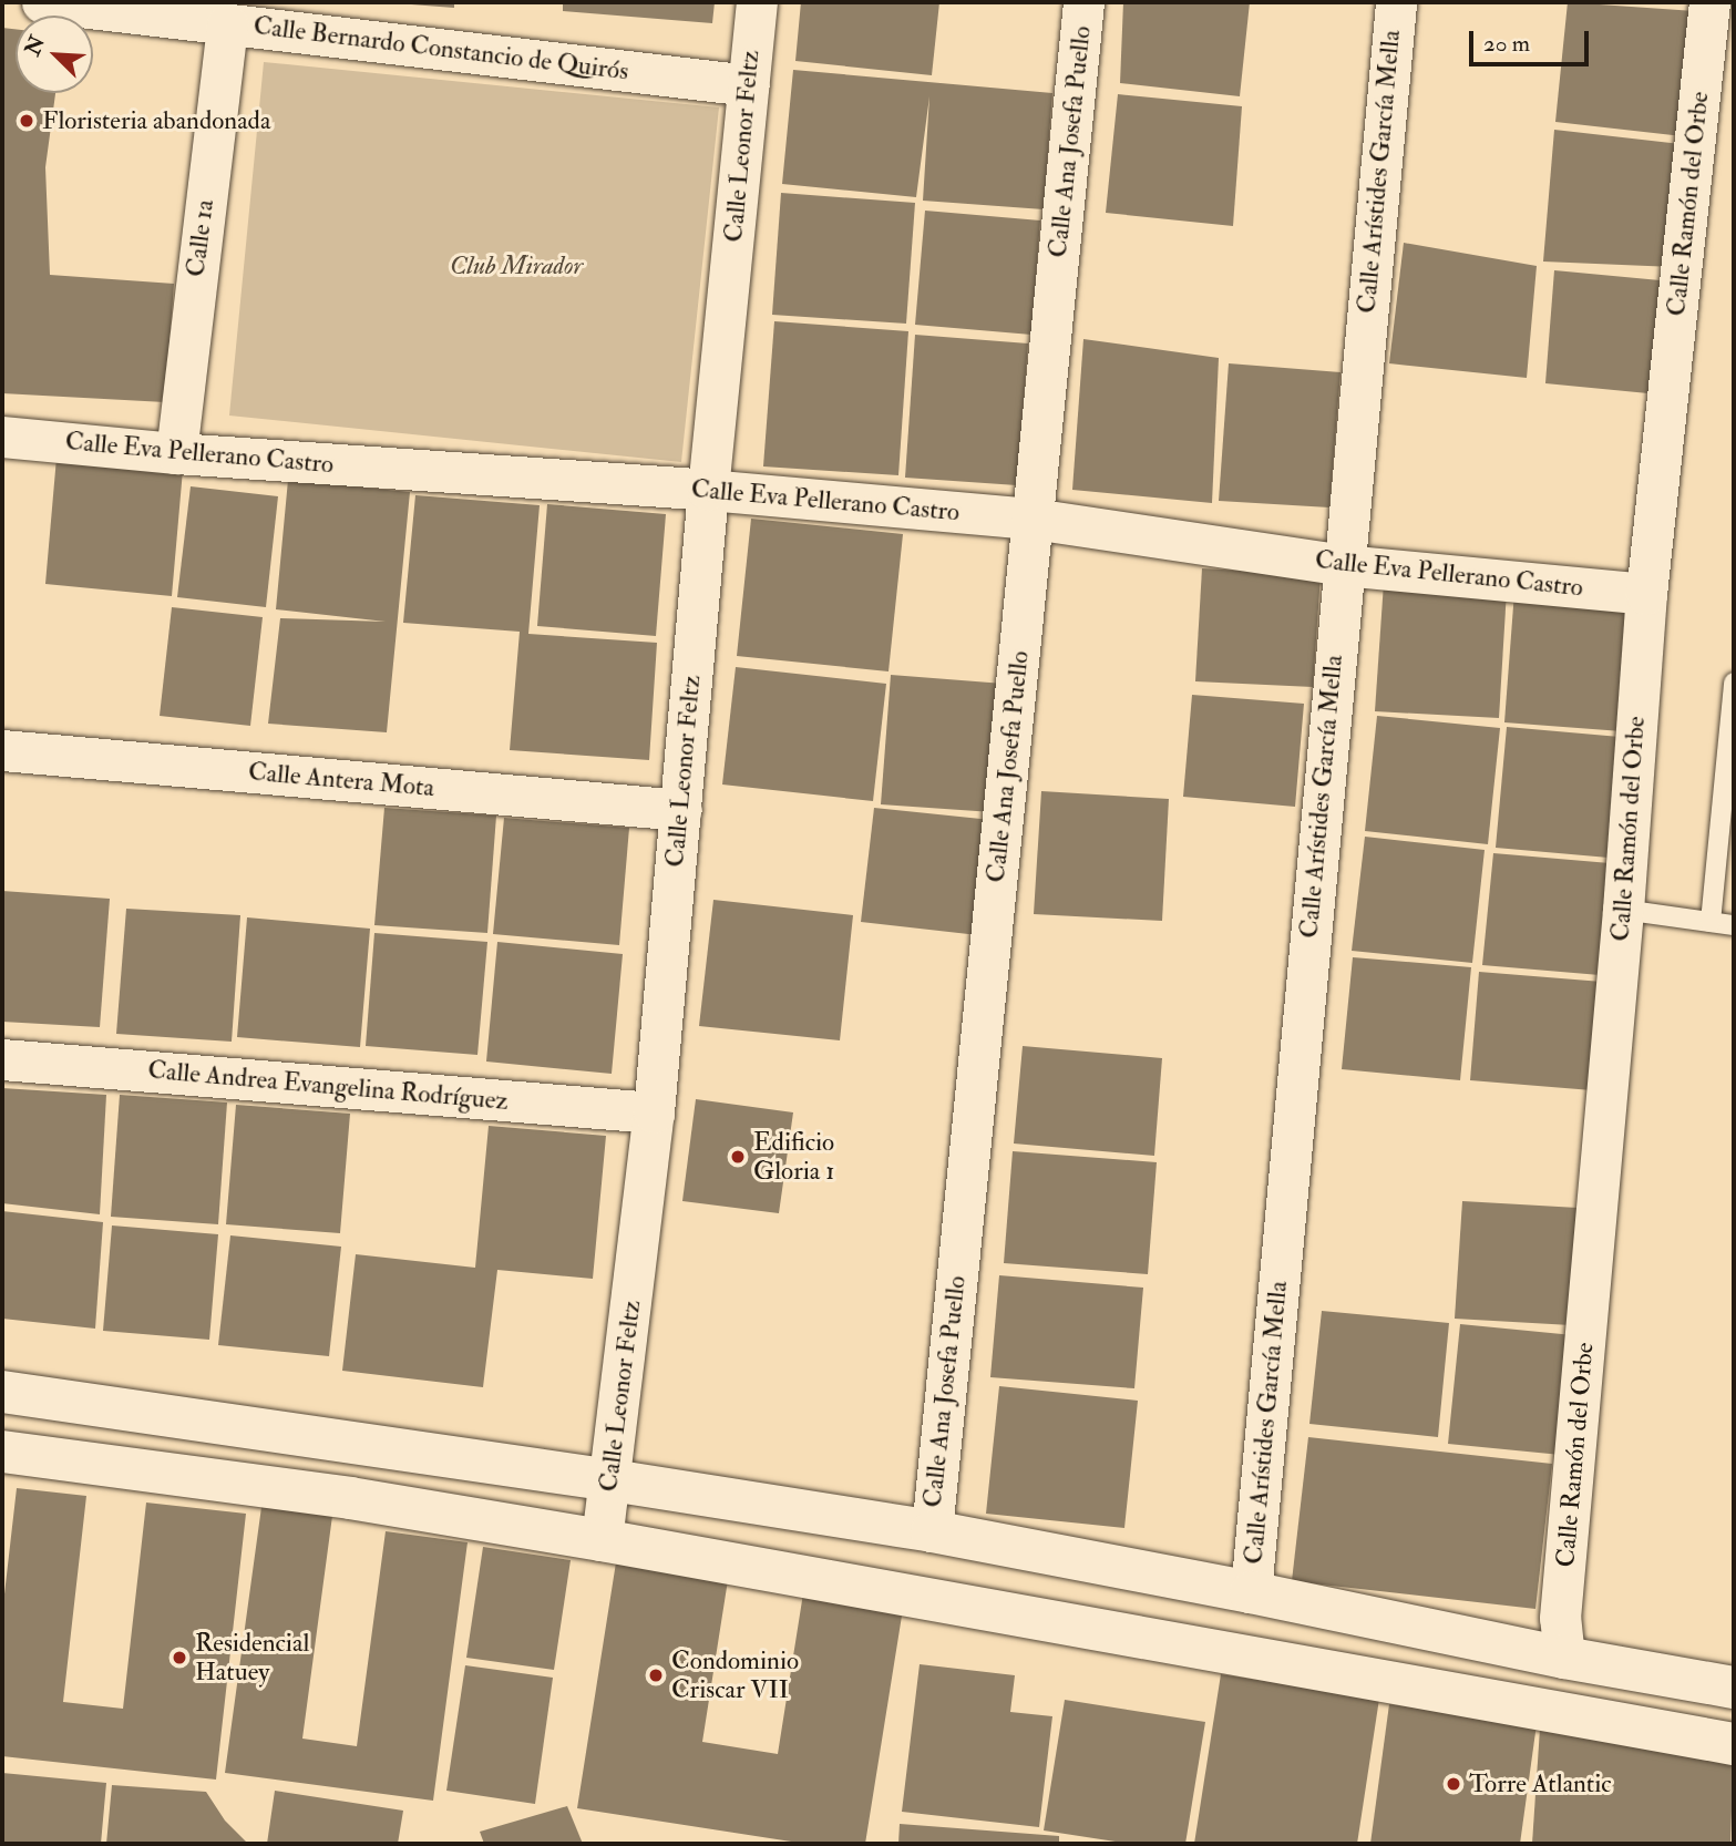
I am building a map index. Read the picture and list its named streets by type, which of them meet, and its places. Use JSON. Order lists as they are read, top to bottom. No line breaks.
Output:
{"streets":{"street":["Calle Bernardo Constancio de Quirós","Calle Ana Josefa Puello","Calle Leonor Feltz","Calle Arístides García Mella","Calle Ramón del Orbe","Calle 1a","Calle Eva Pellerano Castro","Calle Antera Mota","Calle Andrea Evangelina Rodríguez"]},"crossings":[["Calle Bernardo Constancio de Quirós","Calle Leonor Feltz"],["Calle Bernardo Constancio de Quirós","Calle 1a"],["Calle Ana Josefa Puello","Calle Eva Pellerano Castro"],["Calle Leonor Feltz","Calle Eva Pellerano Castro"],["Calle Leonor Feltz","Calle Antera Mota"],["Calle Leonor Feltz","Calle Andrea Evangelina Rodríguez"],["Calle Arístides García Mella","Calle Eva Pellerano Castro"],["Calle Ramón del Orbe","Calle Eva Pellerano Castro"],["Calle 1a","Calle Eva Pellerano Castro"]],"parks":["Club Mirador"],"places":["Floristeria abandonada","Edificio Gloria 1","Residencial Hatuey","Condominio Criscar VII","Torre Atlantic"],"scale_bar":"20 m","north":"top left"}
